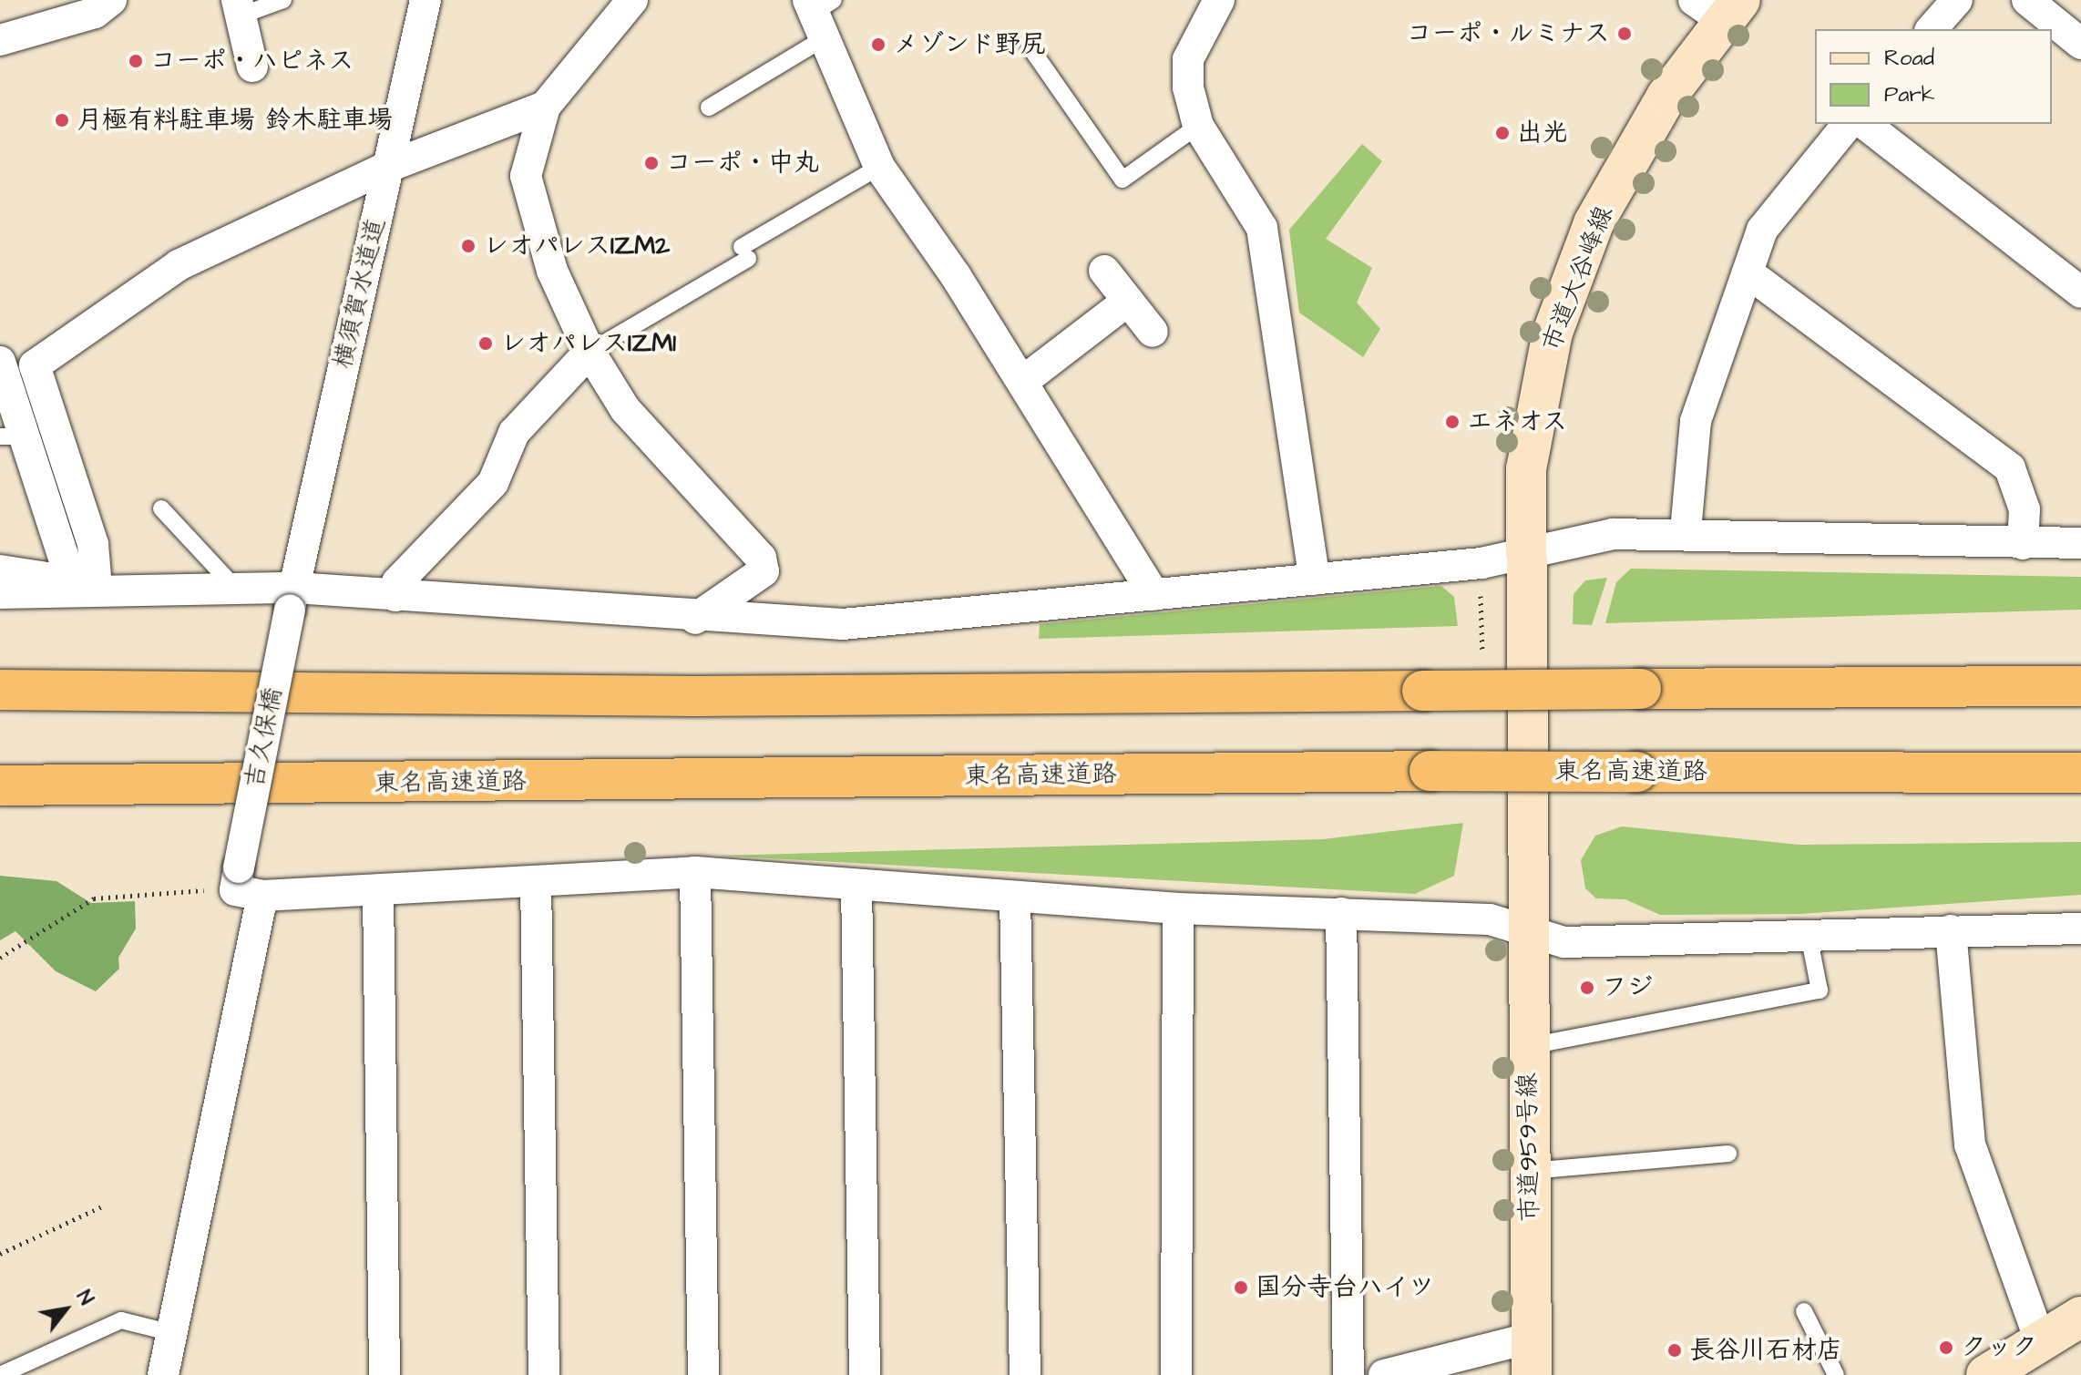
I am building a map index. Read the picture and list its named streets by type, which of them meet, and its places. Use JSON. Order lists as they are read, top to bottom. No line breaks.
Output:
{"streets":{"highway":["東名高速道路"],"street":["市道大谷峰線","横須賀水道道","吉久保橋","市道959号線"]},"crossings":[["市道大谷峰線","市道959号線"],["横須賀水道道","吉久保橋"]],"places":["コーポ・ルミナス","メゾンド野尻","コーポ・ハピネス","月極有料駐車場 鈴木駐車場","出光","コーポ・中丸","レオパレスIZM2","レオパレスIZM1","エネオス","フジ","国分寺台ハイツ","クック","長谷川石材店"],"legend":["Road","Park"],"north":"top right"}
